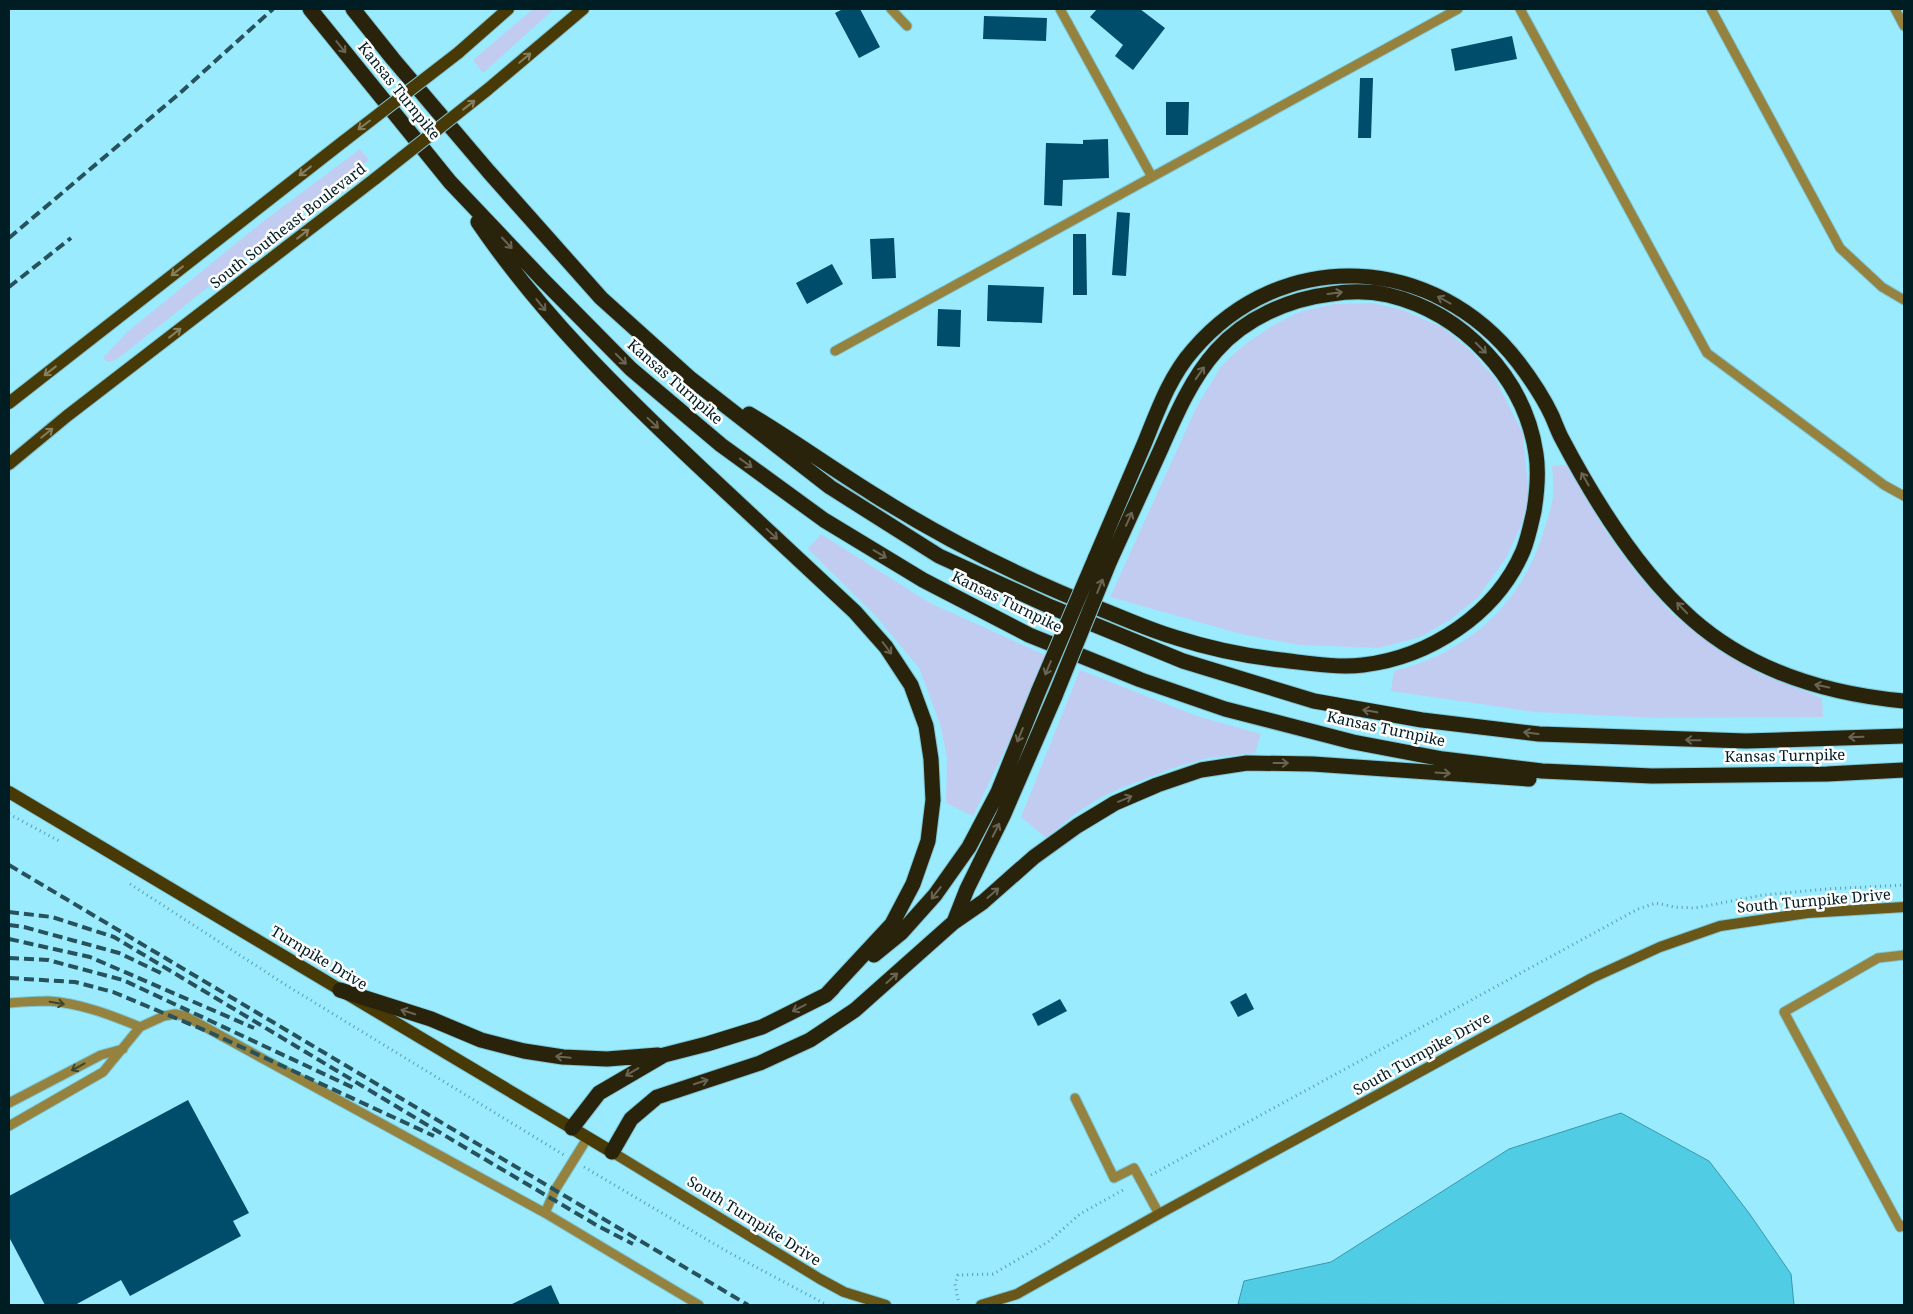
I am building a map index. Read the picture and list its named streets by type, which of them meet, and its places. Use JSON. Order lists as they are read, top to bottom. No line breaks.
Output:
{"streets":{"highway":["Kansas Turnpike"],"main road":["South Southeast Boulevard","Turnpike Drive"],"street":["South Turnpike Drive"]},"crossings":[["South Turnpike Drive","Turnpike Drive"]]}
